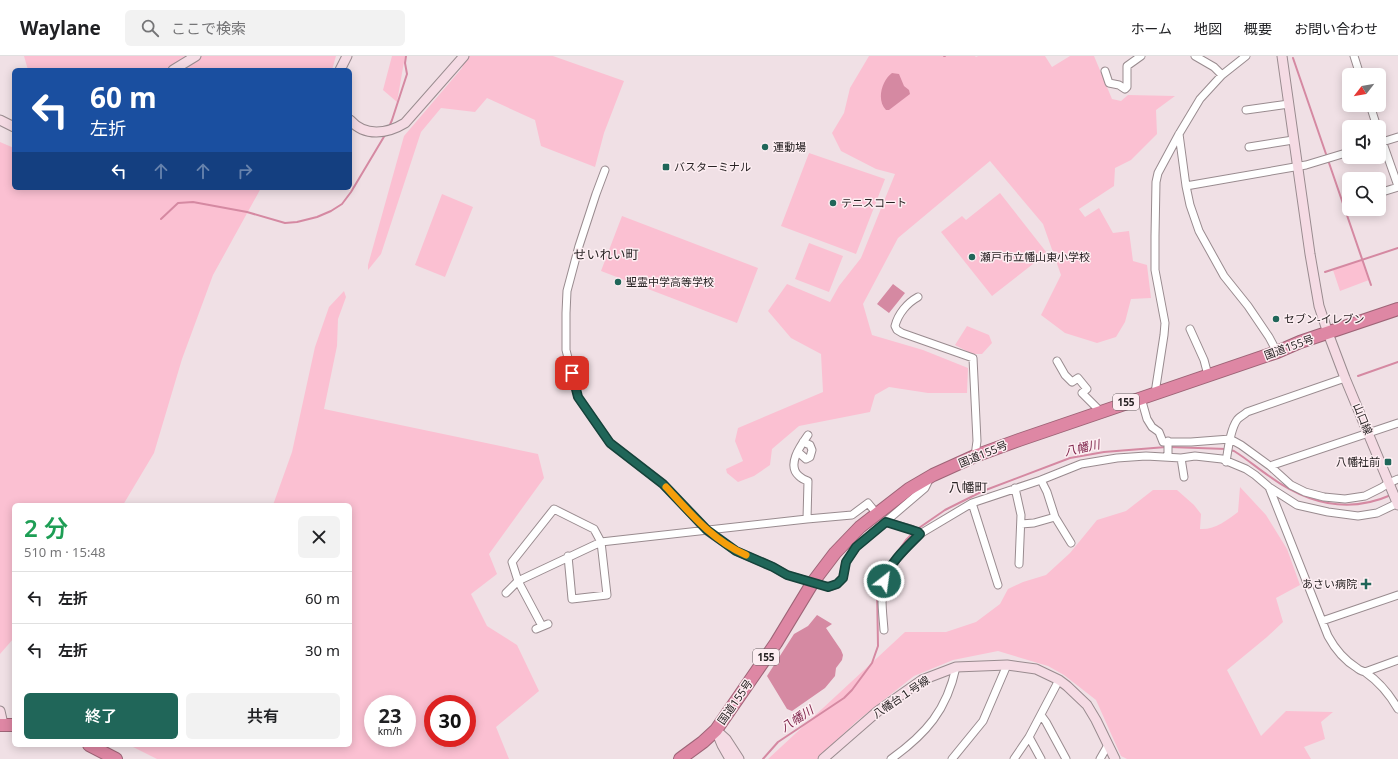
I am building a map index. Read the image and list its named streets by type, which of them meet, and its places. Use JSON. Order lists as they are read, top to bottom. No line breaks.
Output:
{"streets":{"highway":["国道155号","155"],"street":["山口線","八幡台１号線"]},"crossings":[["国道155号","山口線"]],"districts":["せいれい町","八幡町"],"water":["八幡川"],"places":{"other":["運動場","テニスコート","瀬戸市立幡山東小学校","聖霊中学高等学校","セブン-イレブン"],"transit":["バスターミナル","八幡社前"],"health":["あさい病院"]},"north":"bottom left","page":{"header":"Waylane","search":"ここで検索","nav":["ホーム","地図","概要","お問い合わせ"],"turn":["60 m","左折"],"heading":["2 分","510 m · 15:48"],"list":[{"name":"左折","value":"60 m"},{"name":"左折","value":"30 m"}],"buttons":["終了","共有"],"speed":"23 km/h","limit":"30"}}
